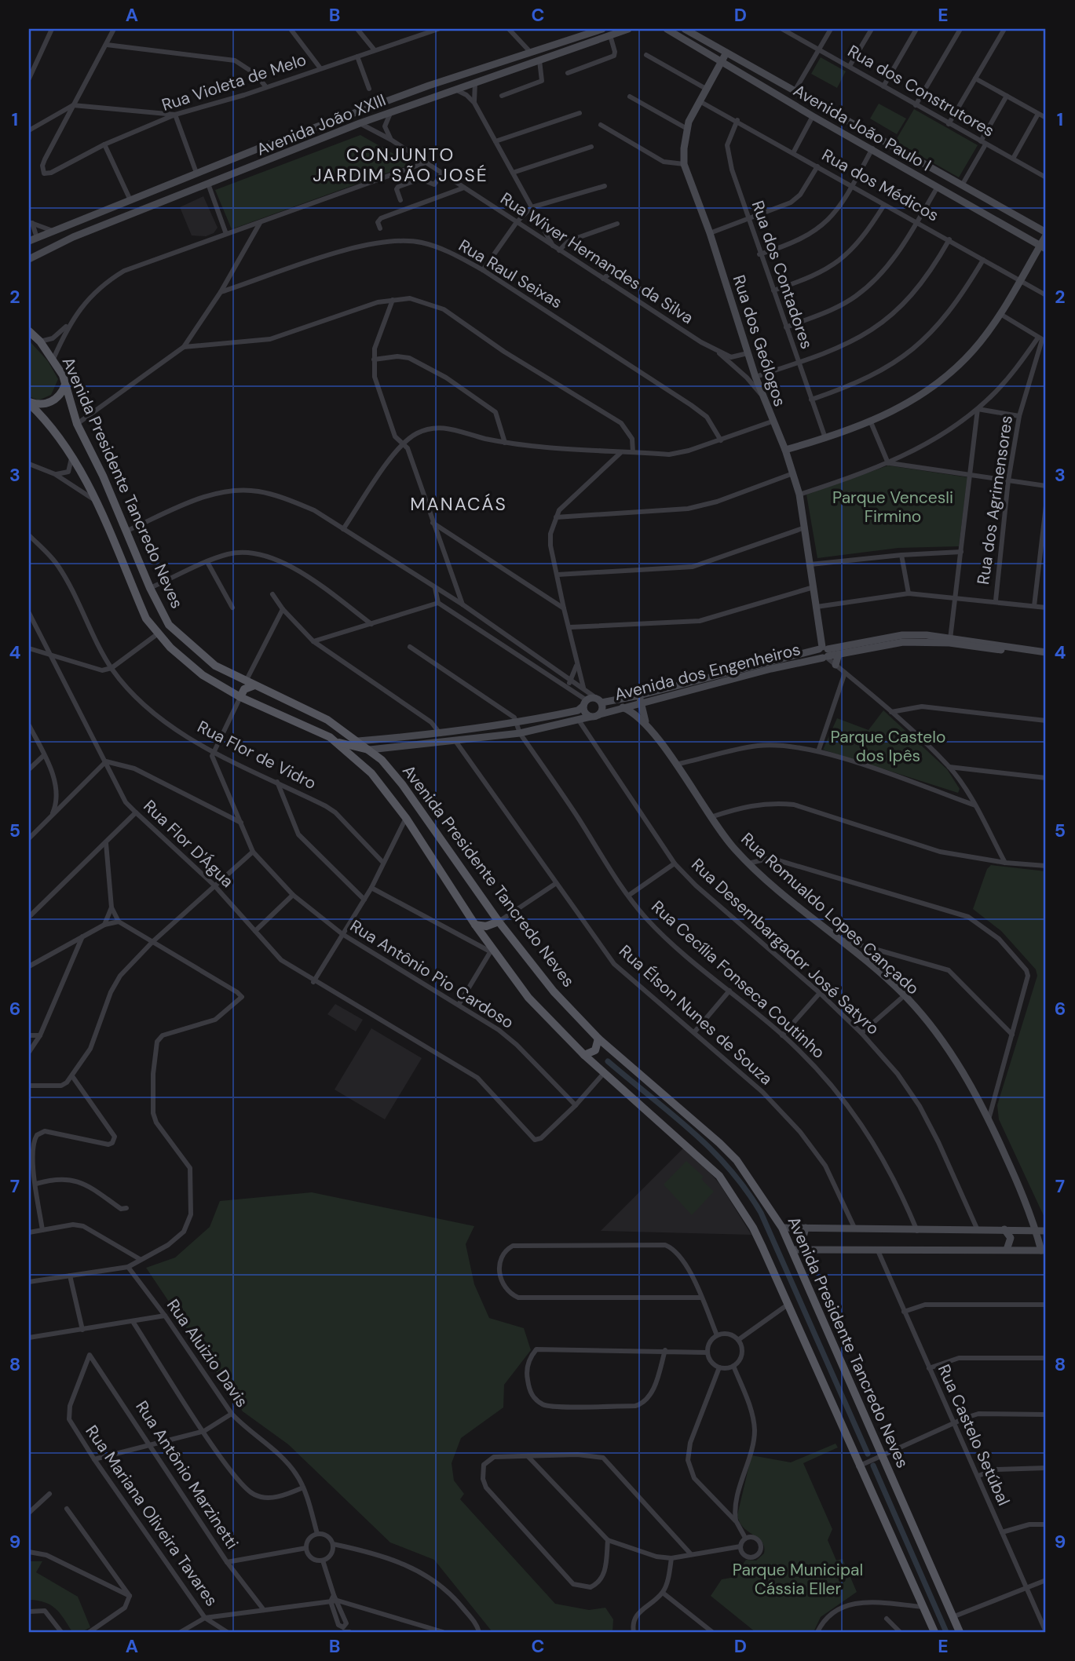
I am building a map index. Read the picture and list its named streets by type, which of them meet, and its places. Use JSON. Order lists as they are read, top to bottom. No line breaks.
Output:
{"streets":{"main road":["Avenida Presidente Tancredo Neves"],"street":["Rua Violeta de Melo","Rua dos Construtores","Avenida João XXIII","Avenida João Paulo I","Rua dos Médicos","Rua Wiver Hernandes da Silva","Rua Raul Seixas","Rua dos Contadores","Rua dos Geólogos","Rua dos Agrimensores","Avenida dos Engenheiros","Rua Flor de Vidro","Rua Flor D'Água","Rua Romualdo Lopes Cançado","Rua Desembargador José Satyro","Rua Antônio Pio Cardoso","Rua Cecília Fonseca Coutinho","Rua Élson Nunes de Souza","Rua Aluizio Davis","Rua Castelo Setúbal","Rua Antônio Marzinetti","Rua Mariana Oliveira Tavares"]},"crossings":[["Avenida João XXIII","Rua Wiver Hernandes da Silva"],["Avenida João Paulo I","Rua dos Geólogos"],["Rua dos Médicos","Rua dos Contadores"],["Rua dos Médicos","Rua dos Geólogos"],["Rua Wiver Hernandes da Silva","Rua dos Geólogos"],["Rua dos Geólogos","Avenida dos Engenheiros"],["Avenida dos Engenheiros","Rua Romualdo Lopes Cançado"],["Rua Flor D'Água","Rua Antônio Pio Cardoso"],["Rua Antônio Marzinetti","Rua Mariana Oliveira Tavares"]],"districts":["CONJUNTO JARDIM SÃO JOSÉ","MANACÁS"],"parks":["Parque Vencesli Firmino","Parque Castelo dos Ipês","Parque Municipal Cássia Eller"],"grid":{"columns":["A","B","C","D","E"],"rows":["1","2","3","4","5","6","7","8","9"]}}
